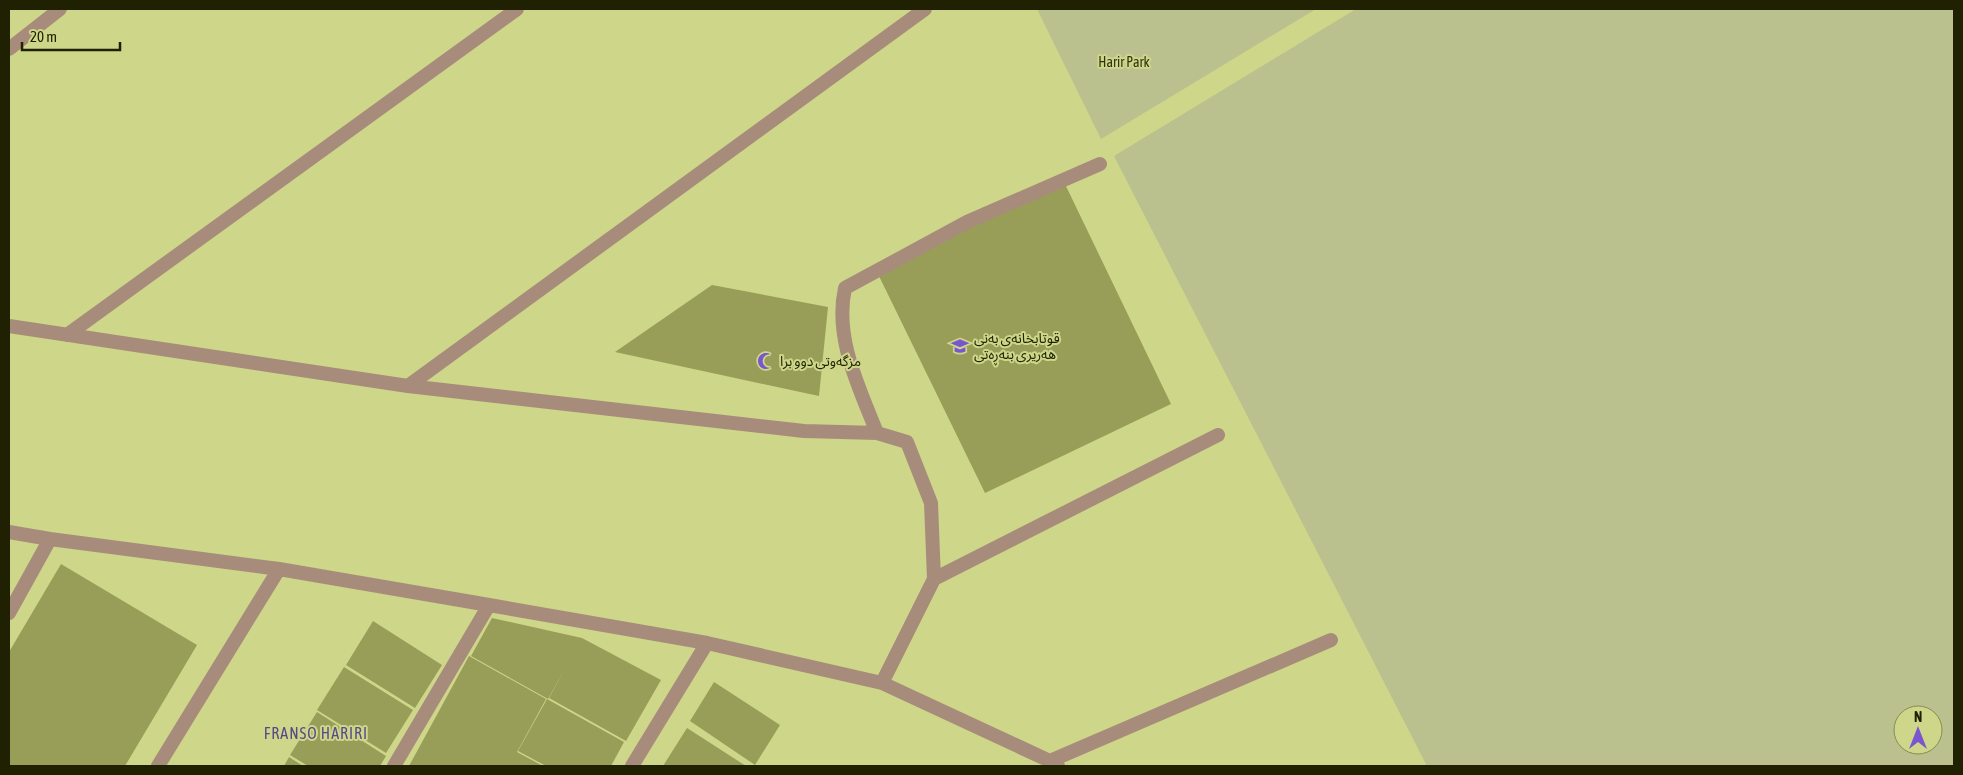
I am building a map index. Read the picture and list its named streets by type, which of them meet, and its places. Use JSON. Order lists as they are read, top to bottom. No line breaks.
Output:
{"districts":["FRANSO HARIRI"],"parks":["Harir Park"],"places":{"school or university":["قوتابخانەی بەنی هەریری بنەڕەتی"],"mosque":["مزگەوتی دوو برا"]},"scale_bar":"20 m","north":"top"}
